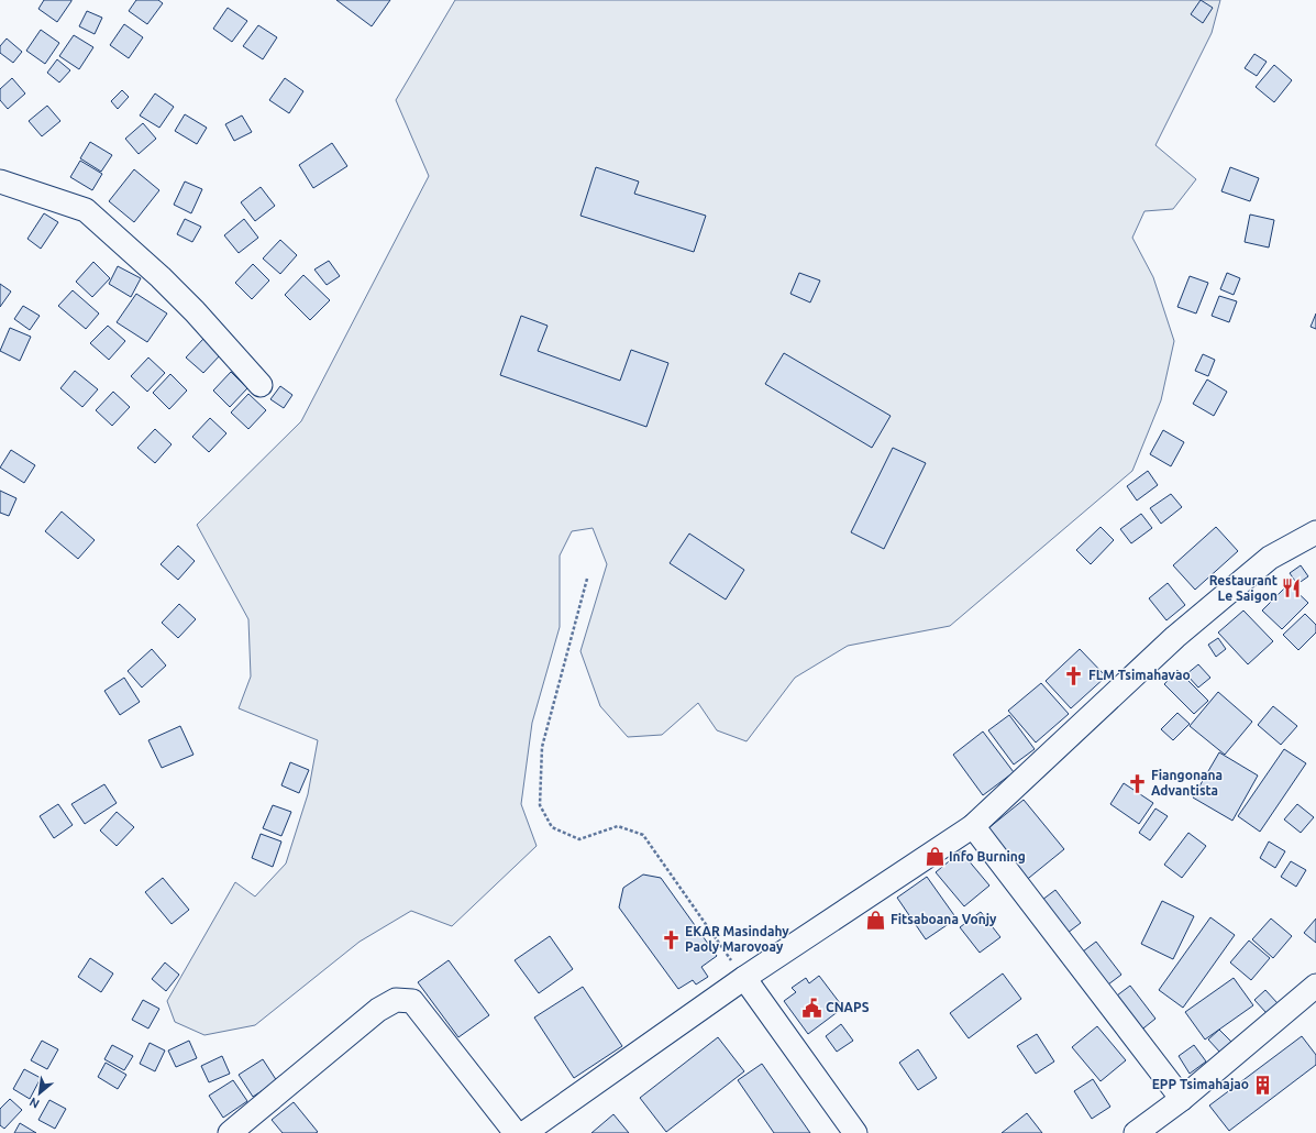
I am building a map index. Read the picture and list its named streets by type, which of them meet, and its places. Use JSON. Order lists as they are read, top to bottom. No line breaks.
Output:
{"places":{"restaurant":["Restaurant Le Saigon"],"church":["FLM Tsimahavao","Fiangonana Advantista","EKAR Masindahy Paoly Marovoay"],"shop":["Info Burning","Fitsaboana Vonjy"],"public building":["CNAPS"],"building":["EPP Tsimahajao"]},"north":"bottom left"}
